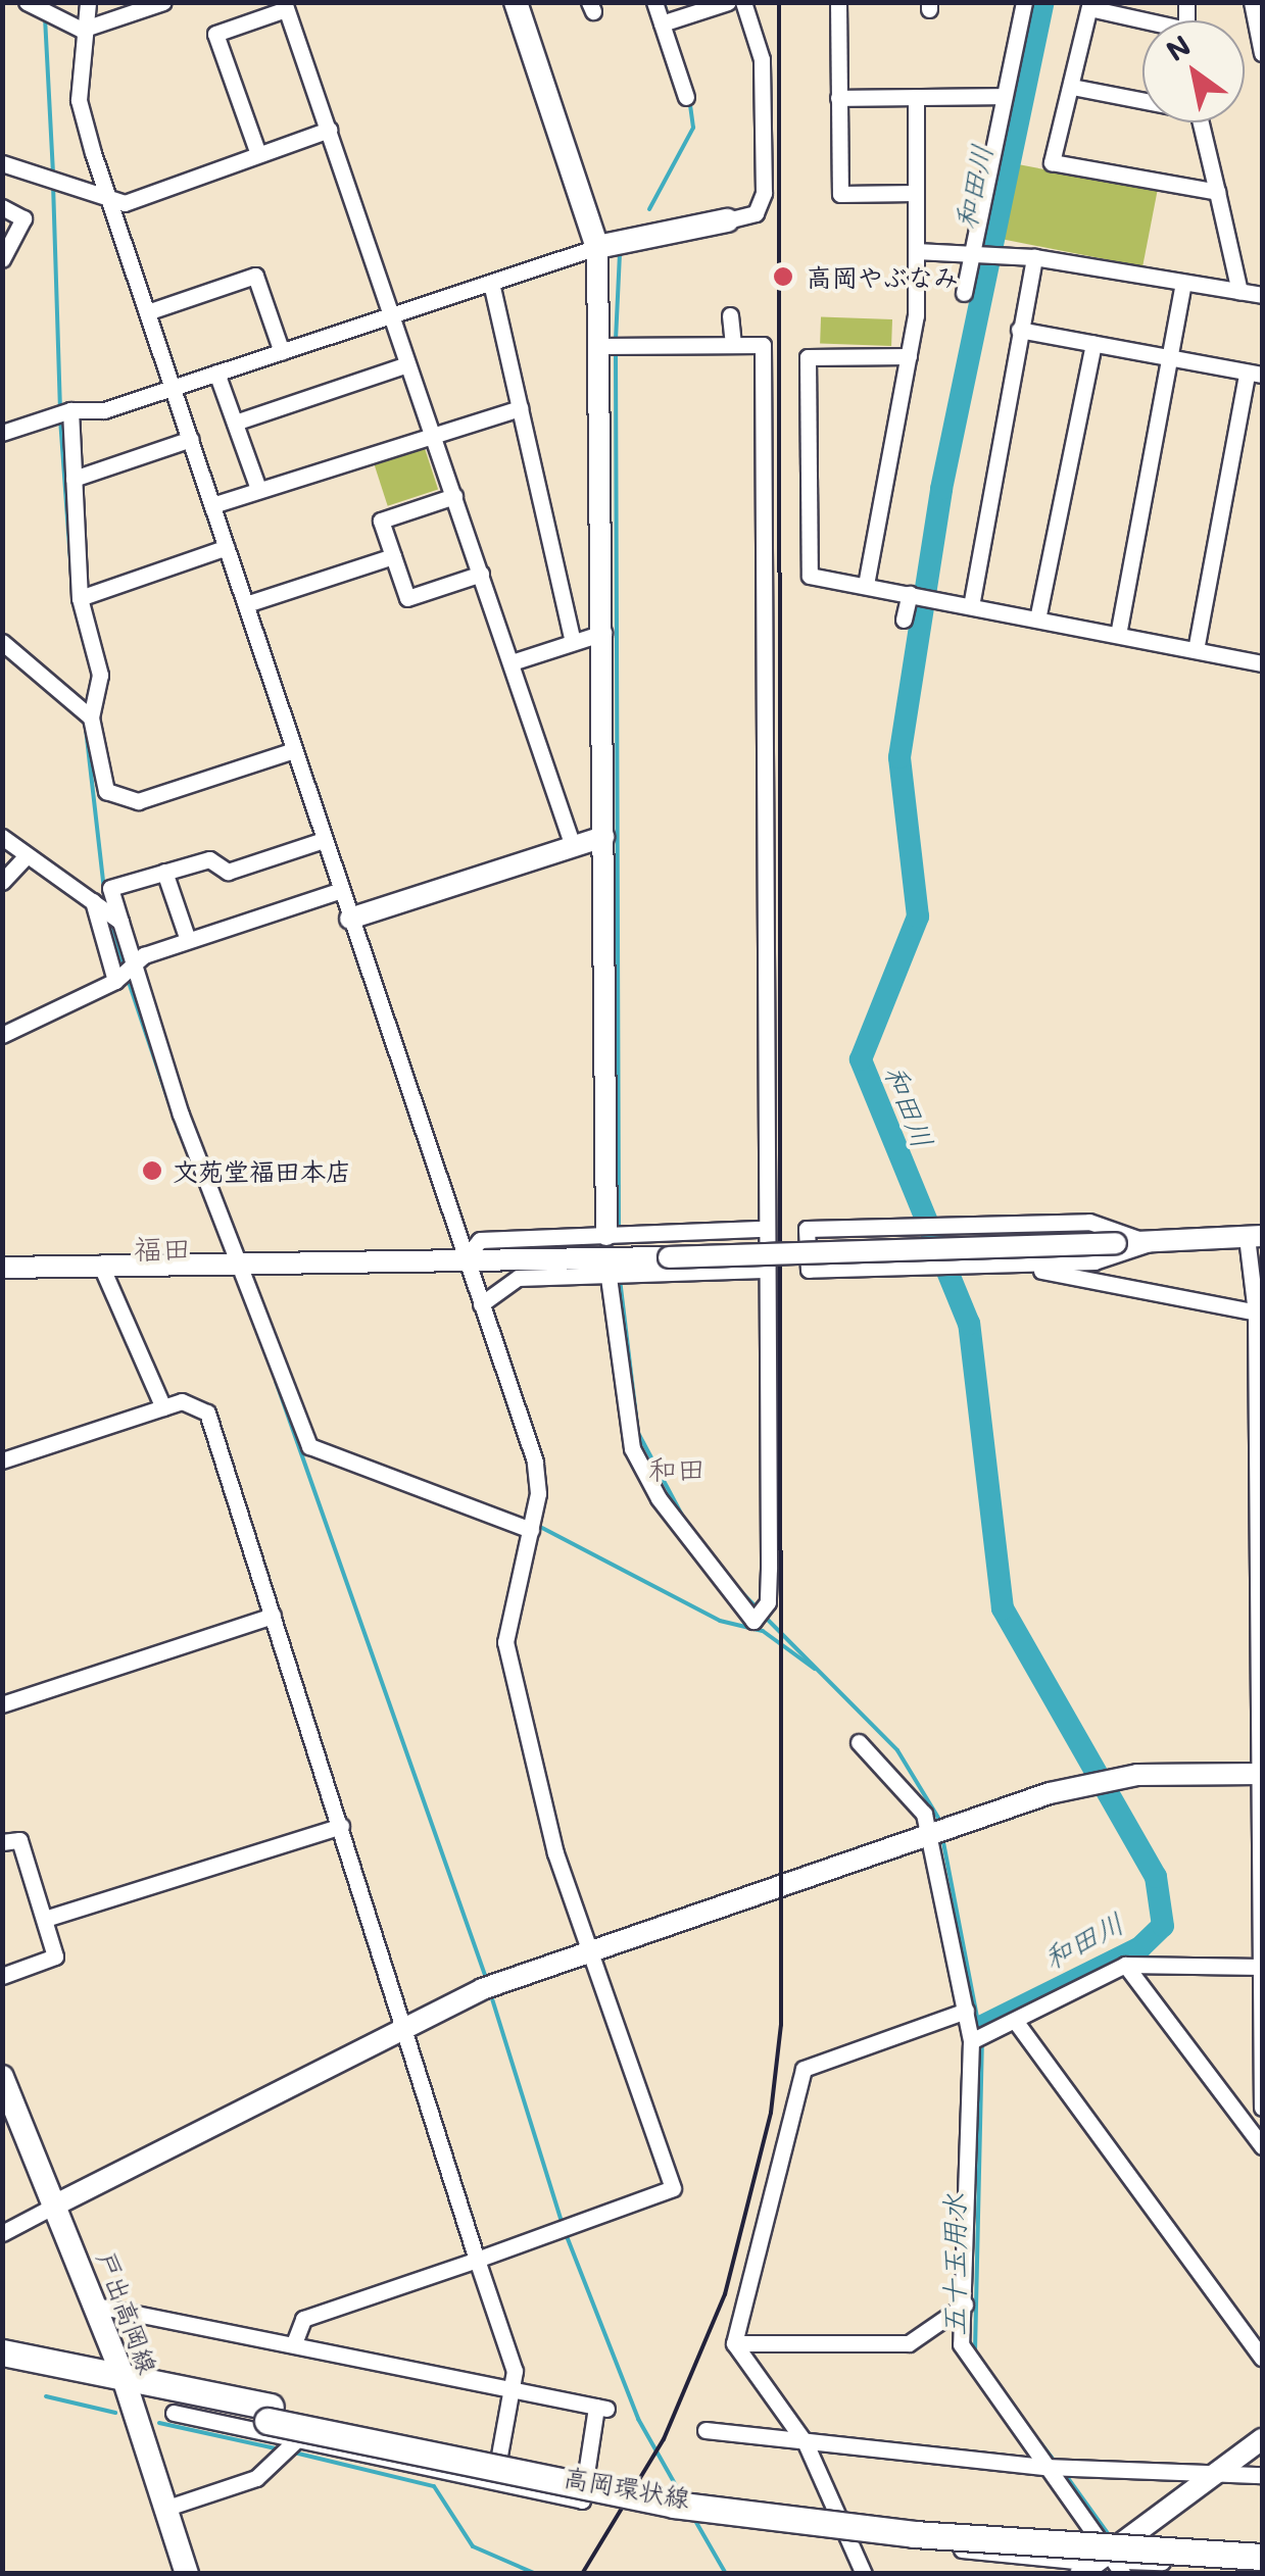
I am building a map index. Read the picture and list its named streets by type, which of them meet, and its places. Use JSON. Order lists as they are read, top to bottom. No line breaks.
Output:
{"streets":{"main road":["戸出高岡線","高岡環状線"]},"crossings":[["戸出高岡線","高岡環状線"]],"districts":["福田","和田"],"water":["和田川","五十玉用水"],"places":["高岡やぶなみ","文苑堂福田本店"],"north":"top left"}
